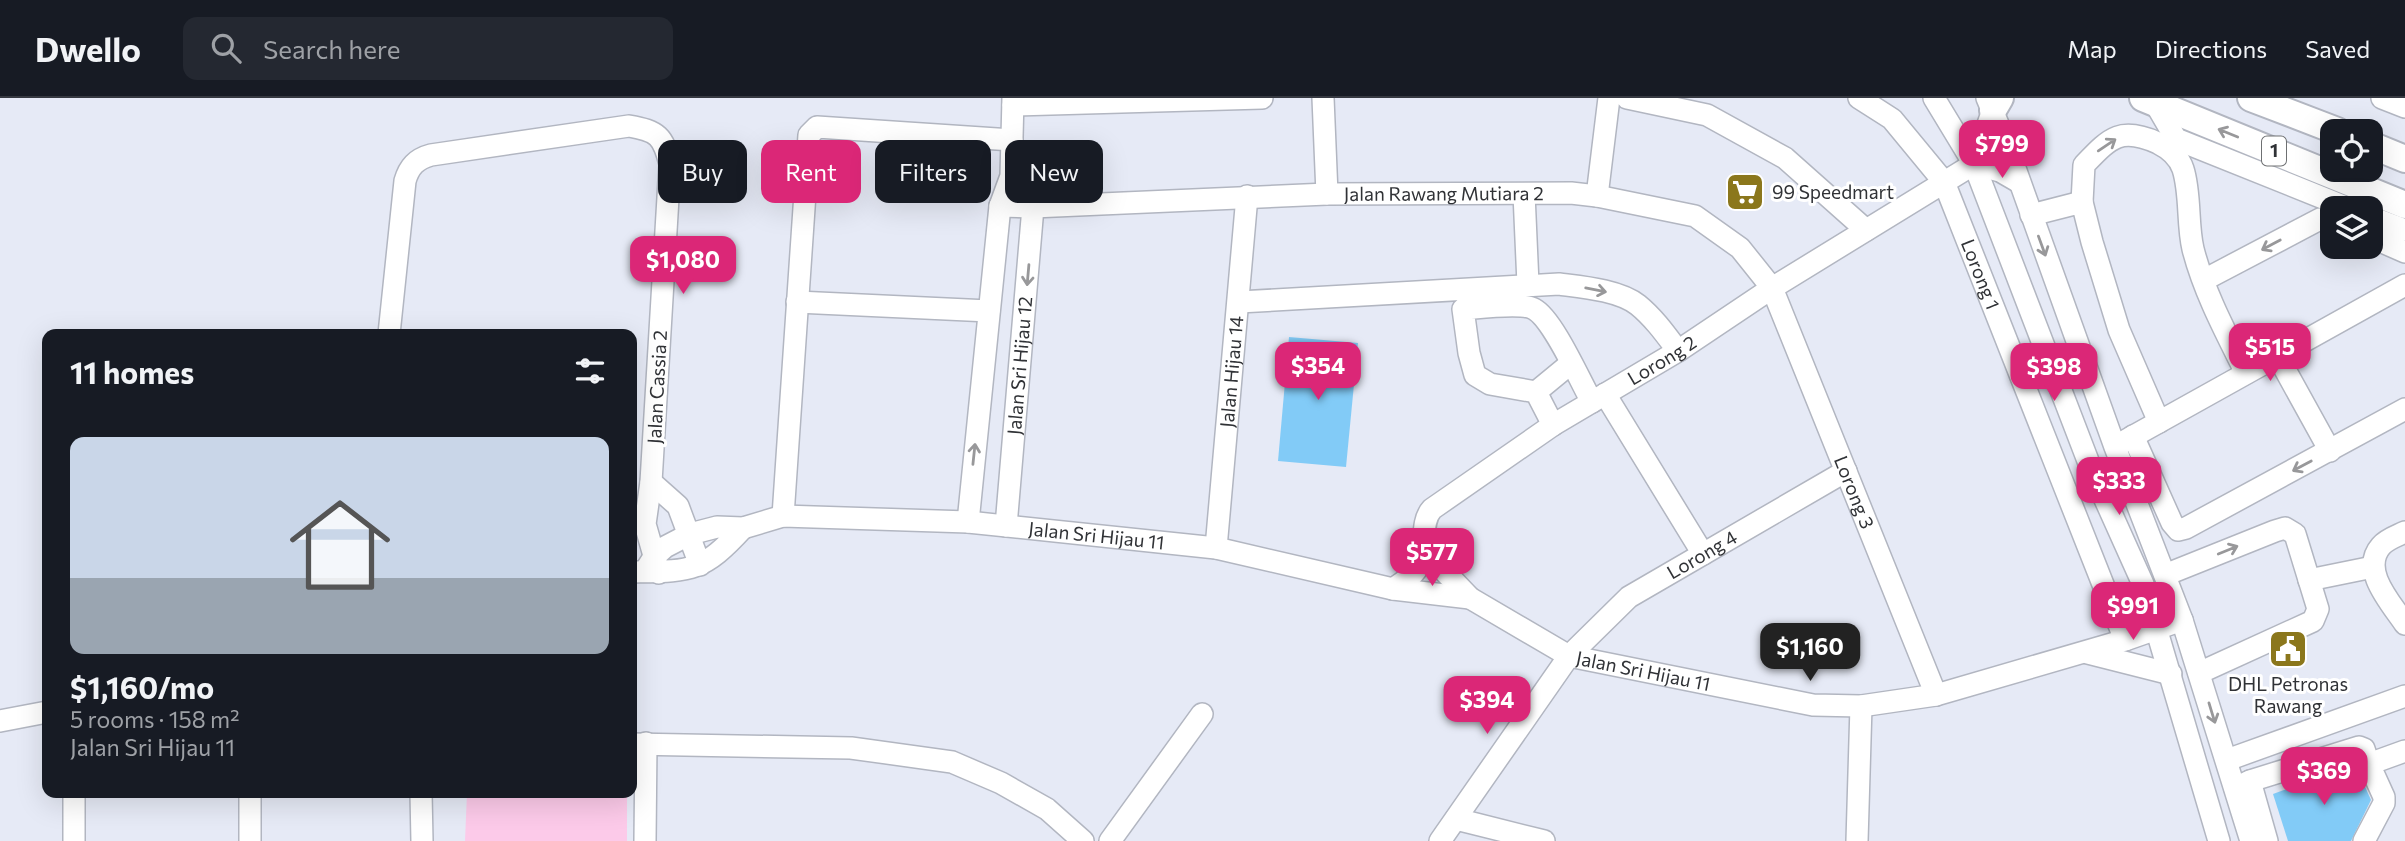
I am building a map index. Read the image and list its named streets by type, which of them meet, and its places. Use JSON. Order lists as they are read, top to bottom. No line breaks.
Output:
{"streets":{"main road":["1"],"street":["Jalan Rawang Mutiara 2","Lorong 1","Lorong 2","Jalan Sri Hijau 12","Jalan Hijau 14","Jalan Cassia 2","Lorong 3","Jalan Sri Hijau 11","Lorong 4"]},"crossings":[["Jalan Rawang Mutiara 2","Lorong 2"],["Jalan Rawang Mutiara 2","Jalan Sri Hijau 12"],["Jalan Rawang Mutiara 2","Jalan Hijau 14"],["Jalan Rawang Mutiara 2","Lorong 3"],["Lorong 1","Lorong 2"],["Lorong 1","Jalan Sri Hijau 11"],["Lorong 2","Lorong 3"],["Lorong 2","Jalan Sri Hijau 11"],["Jalan Sri Hijau 12","Jalan Sri Hijau 11"],["Jalan Hijau 14","Jalan Sri Hijau 11"],["Lorong 3","Jalan Sri Hijau 11"],["Lorong 3","Lorong 4"],["Jalan Sri Hijau 11","Lorong 4"]],"places":{"supermarket":["99 Speedmart"],"public building":["DHL Petronas Rawang"]},"page":{"header":"Dwello","search":"Search here","nav":["Map","Directions","Saved"],"price":["$799","$1,080","$515","$354","$398","$333","$577","$991","$1,160","$394","$369"],"chip":["Buy","Rent","Filters","New"],"heading":"11 homes","list":[{"name":"$1,160/mo","note":"5 rooms · 158 m² · Jalan Sri Hijau 11"}]}}
